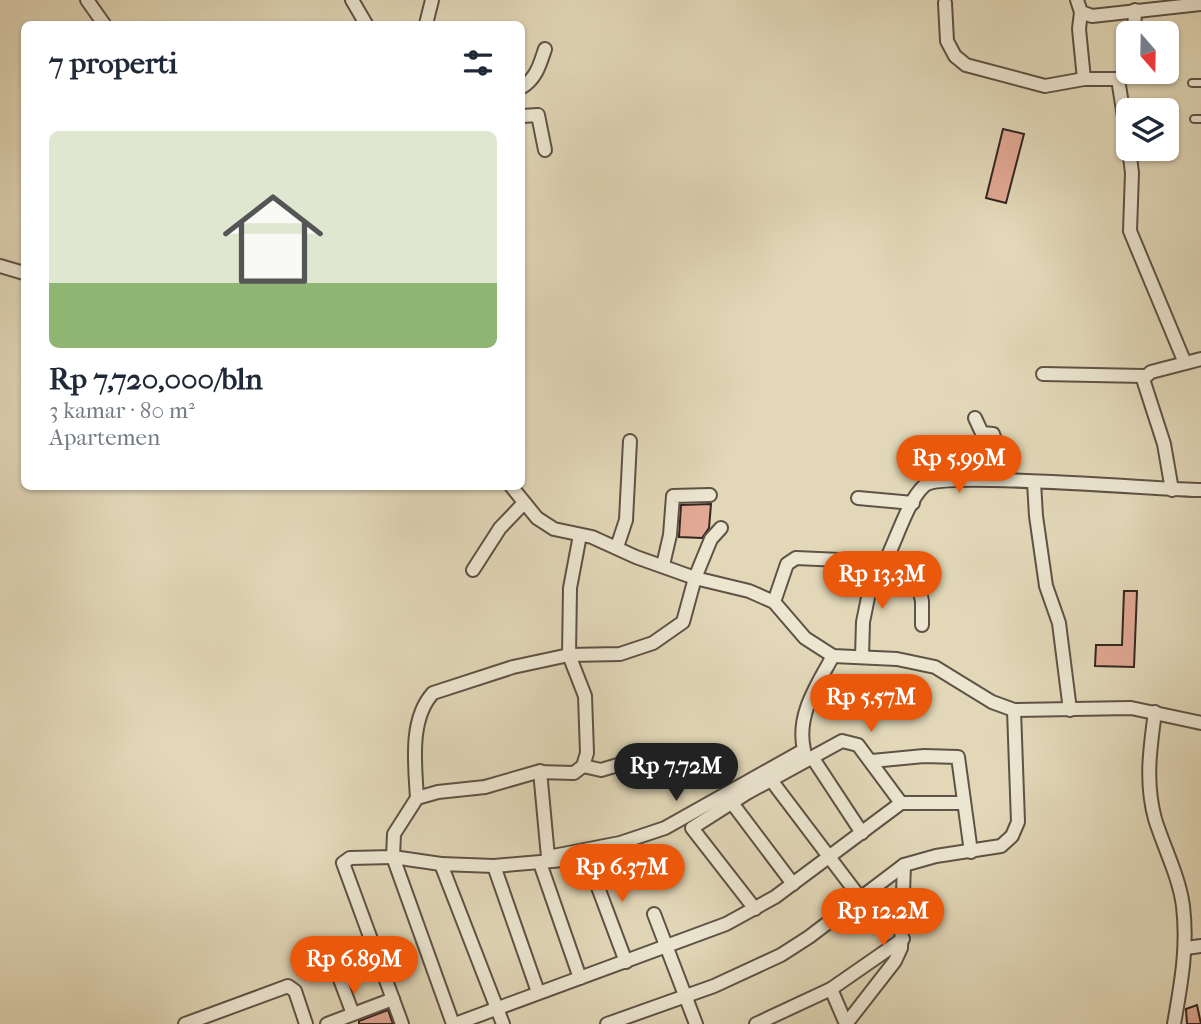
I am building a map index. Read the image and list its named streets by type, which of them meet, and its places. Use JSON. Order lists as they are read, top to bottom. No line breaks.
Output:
{"north":"bottom","page":{"heading":"7 properti","list":[{"name":"Rp 7,720,000/bln","note":"3 kamar · 80 m² · Apartemen"}],"price":["Rp 5.99M","Rp 13.3M","Rp 5.57M","Rp 7.72M","Rp 6.37M","Rp 12.2M","Rp 6.89M"]}}
